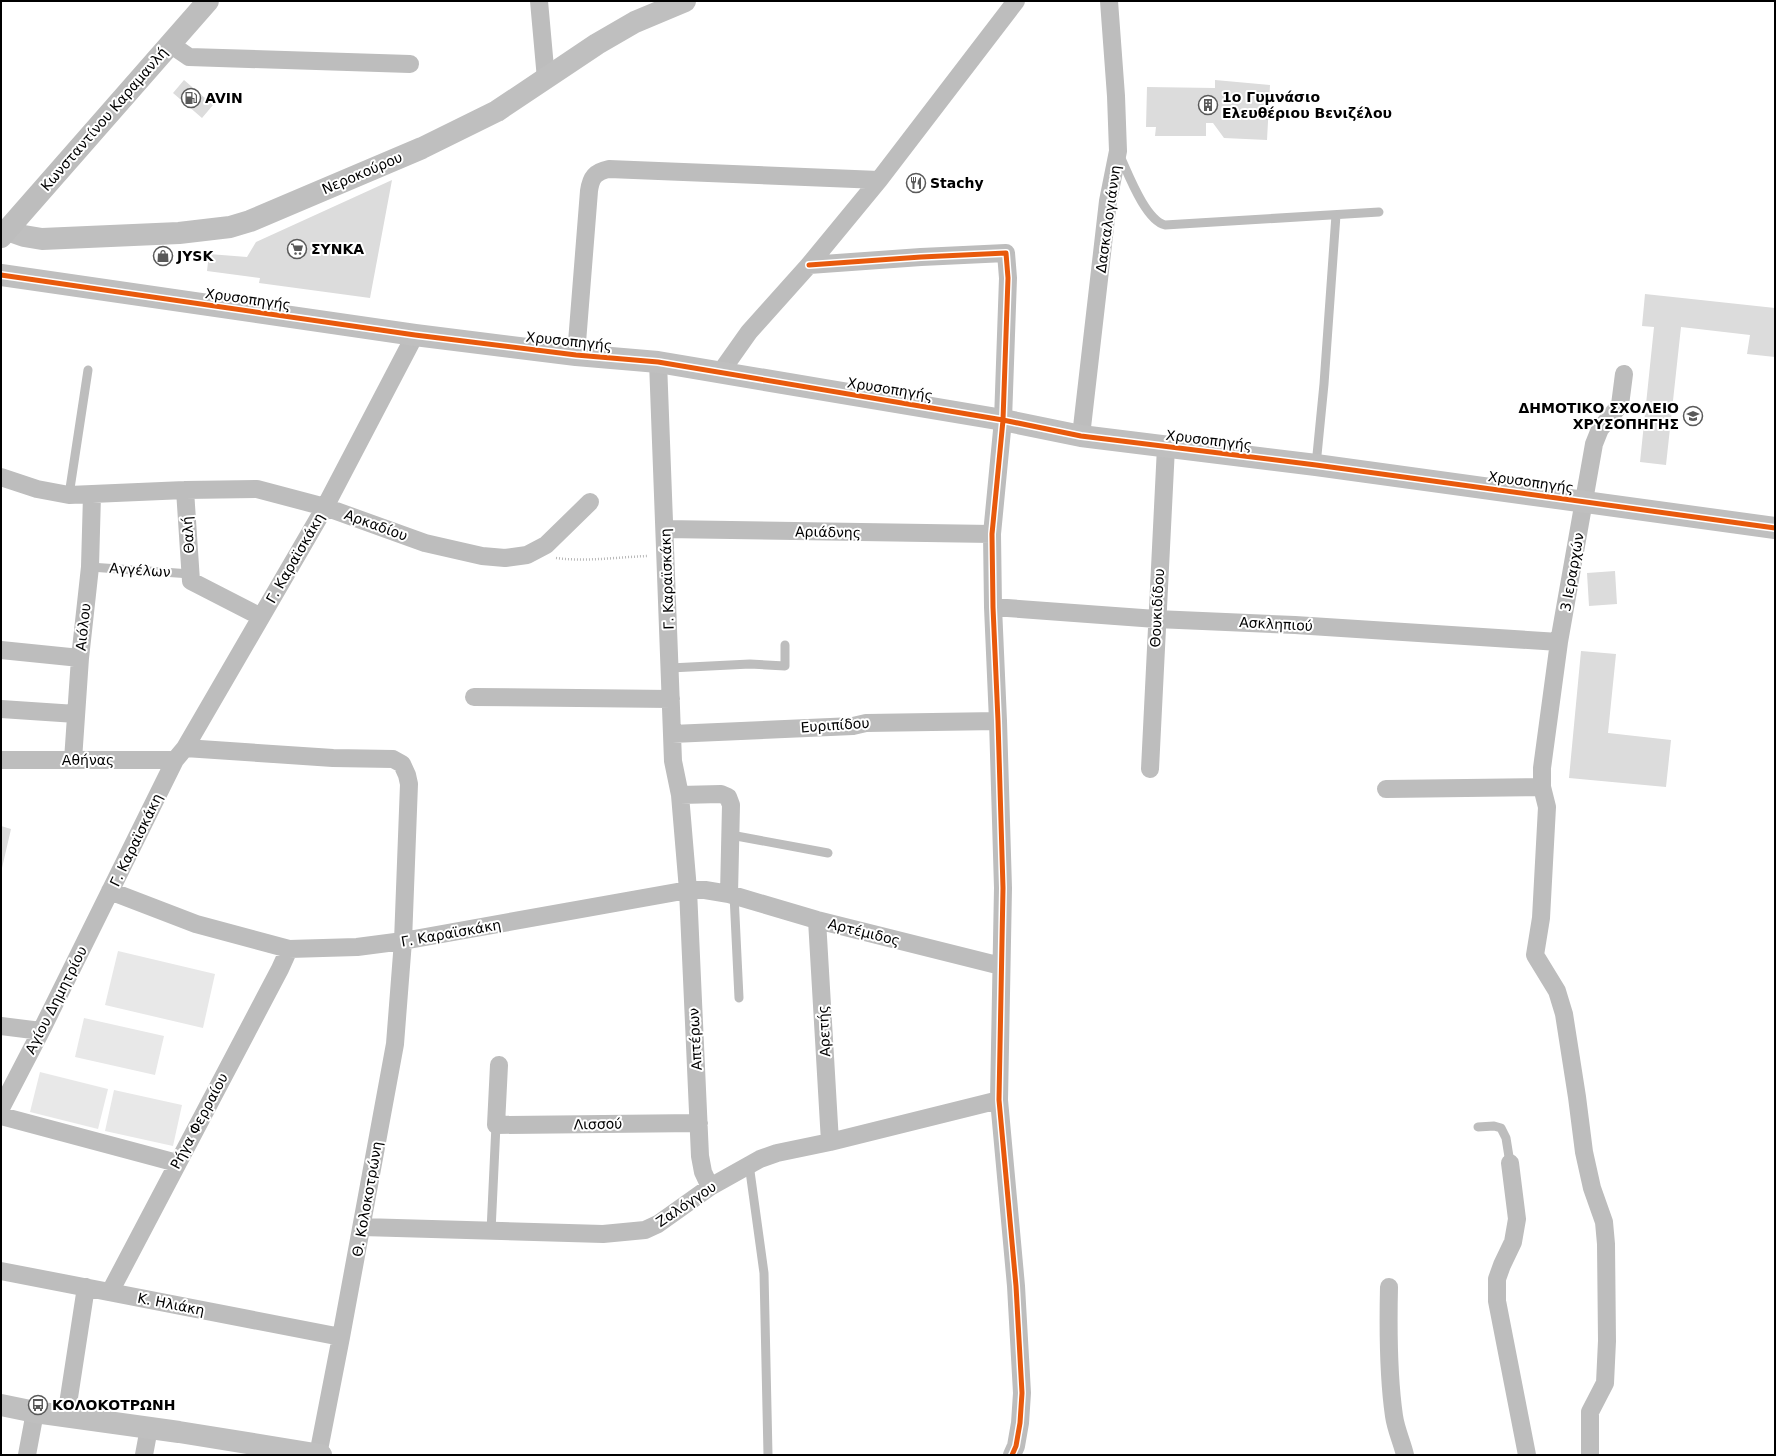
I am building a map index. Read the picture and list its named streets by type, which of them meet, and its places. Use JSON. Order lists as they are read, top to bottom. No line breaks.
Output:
{"streets":{"main road":["Κωνσταντίνου Καραμανλή"],"street":["Νεροκούρου","Δασκαλογιάννη","Χρυσοπηγής","Αρκαδίου","Αριάδνης","Θαλή","Γ. Καραϊσκάκη","Αγγέλων","3 Ιεραρχών","Θουκιδίδου","Ασκληπιού","Αιόλου","Ευριπίδου","Αθήνας","Αρτέμιδος","Αγίου Δημητρίου","Αρετής","Απτέρων","Ρήγα Φερραίου","Λισσού","Θ. Κολοκοτρώνη","Ζαλόγγου","Κ. Ηλιάκη"]},"crossings":[["Κωνσταντίνου Καραμανλή","Νεροκούρου"],["Δασκαλογιάννη","Χρυσοπηγής"],["Χρυσοπηγής","Γ. Καραϊσκάκη"],["Χρυσοπηγής","3 Ιεραρχών"],["Χρυσοπηγής","Θουκιδίδου"],["Αρκαδίου","Θαλή"],["Αρκαδίου","Γ. Καραϊσκάκη"],["Αρκαδίου","Αιόλου"],["Αριάδνης","Γ. Καραϊσκάκη"],["Θαλή","Αγγέλων"],["Γ. Καραϊσκάκη","Αγγέλων"],["Γ. Καραϊσκάκη","Ευριπίδου"],["Γ. Καραϊσκάκη","Αθήνας"],["Γ. Καραϊσκάκη","Αρτέμιδος"],["Γ. Καραϊσκάκη","Αγίου Δημητρίου"],["Γ. Καραϊσκάκη","Απτέρων"],["Γ. Καραϊσκάκη","Ρήγα Φερραίου"],["Γ. Καραϊσκάκη","Θ. Κολοκοτρώνη"],["Αγγέλων","Αιόλου"],["3 Ιεραρχών","Ασκληπιού"],["Θουκιδίδου","Ασκληπιού"],["Αιόλου","Αθήνας"],["Αθήνας","Θ. Κολοκοτρώνη"],["Αρτέμιδος","Αρετής"],["Αρετής","Ζαλόγγου"],["Απτέρων","Λισσού"],["Απτέρων","Ζαλόγγου"],["Ρήγα Φερραίου","Κ. Ηλιάκη"],["Θ. Κολοκοτρώνη","Ζαλόγγου"],["Θ. Κολοκοτρώνη","Κ. Ηλιάκη"]],"places":{"fuel station":["AVIN"],"building":["1ο Γυμνάσιο Ελευθέριου Βενιζέλου"],"restaurant":["Stachy"],"supermarket":["ΣΥΝΚΑ"],"shop":["JYSK"],"school or university":["ΔΗΜΟΤΙΚΟ ΣΧΟΛΕΙΟ ΧΡΥΣΟΠΗΓΗΣ"],"bus stop":["ΚΟΛΟΚΟΤΡΩΝΗ"]}}
